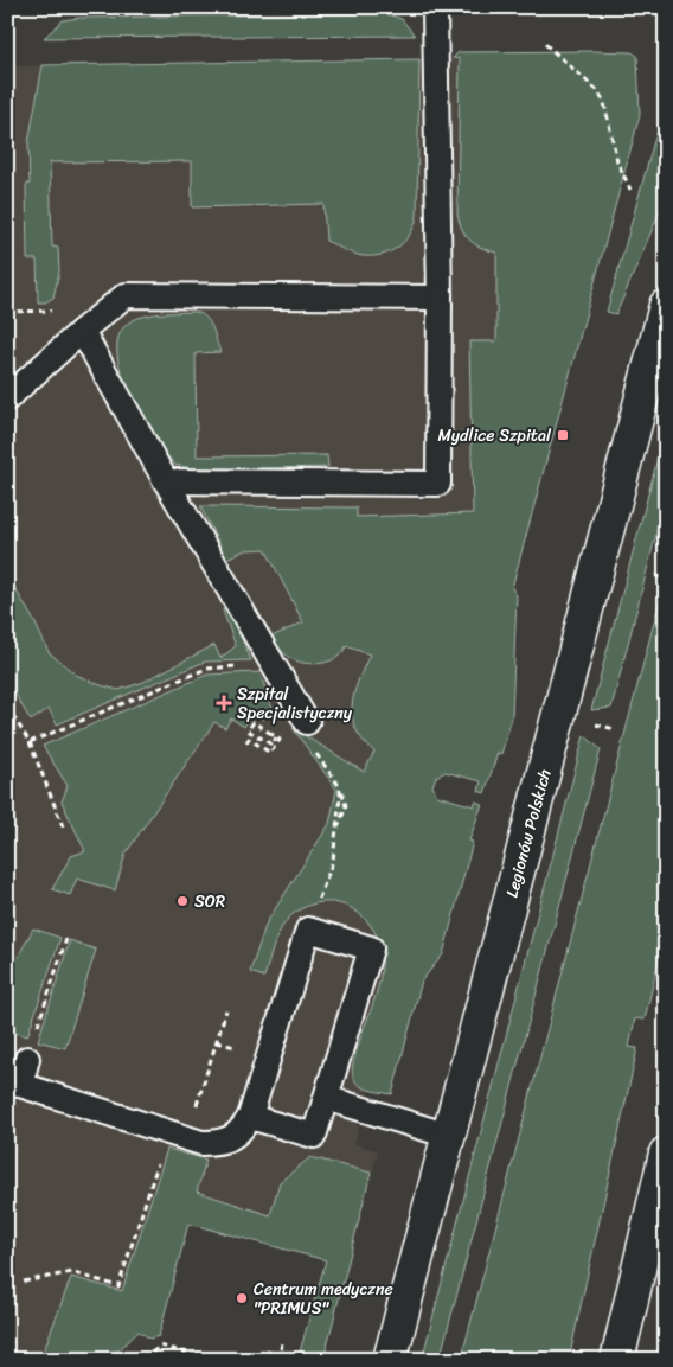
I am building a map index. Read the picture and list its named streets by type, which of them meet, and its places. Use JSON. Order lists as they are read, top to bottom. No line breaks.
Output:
{"streets":{"street":["Legionów Polskich"]},"places":{"transit":["Mydlice Szpital"],"health":["Szpital Specjalistyczny"],"other":["SOR","Centrum medyczne \"PRIMUS\""]}}
